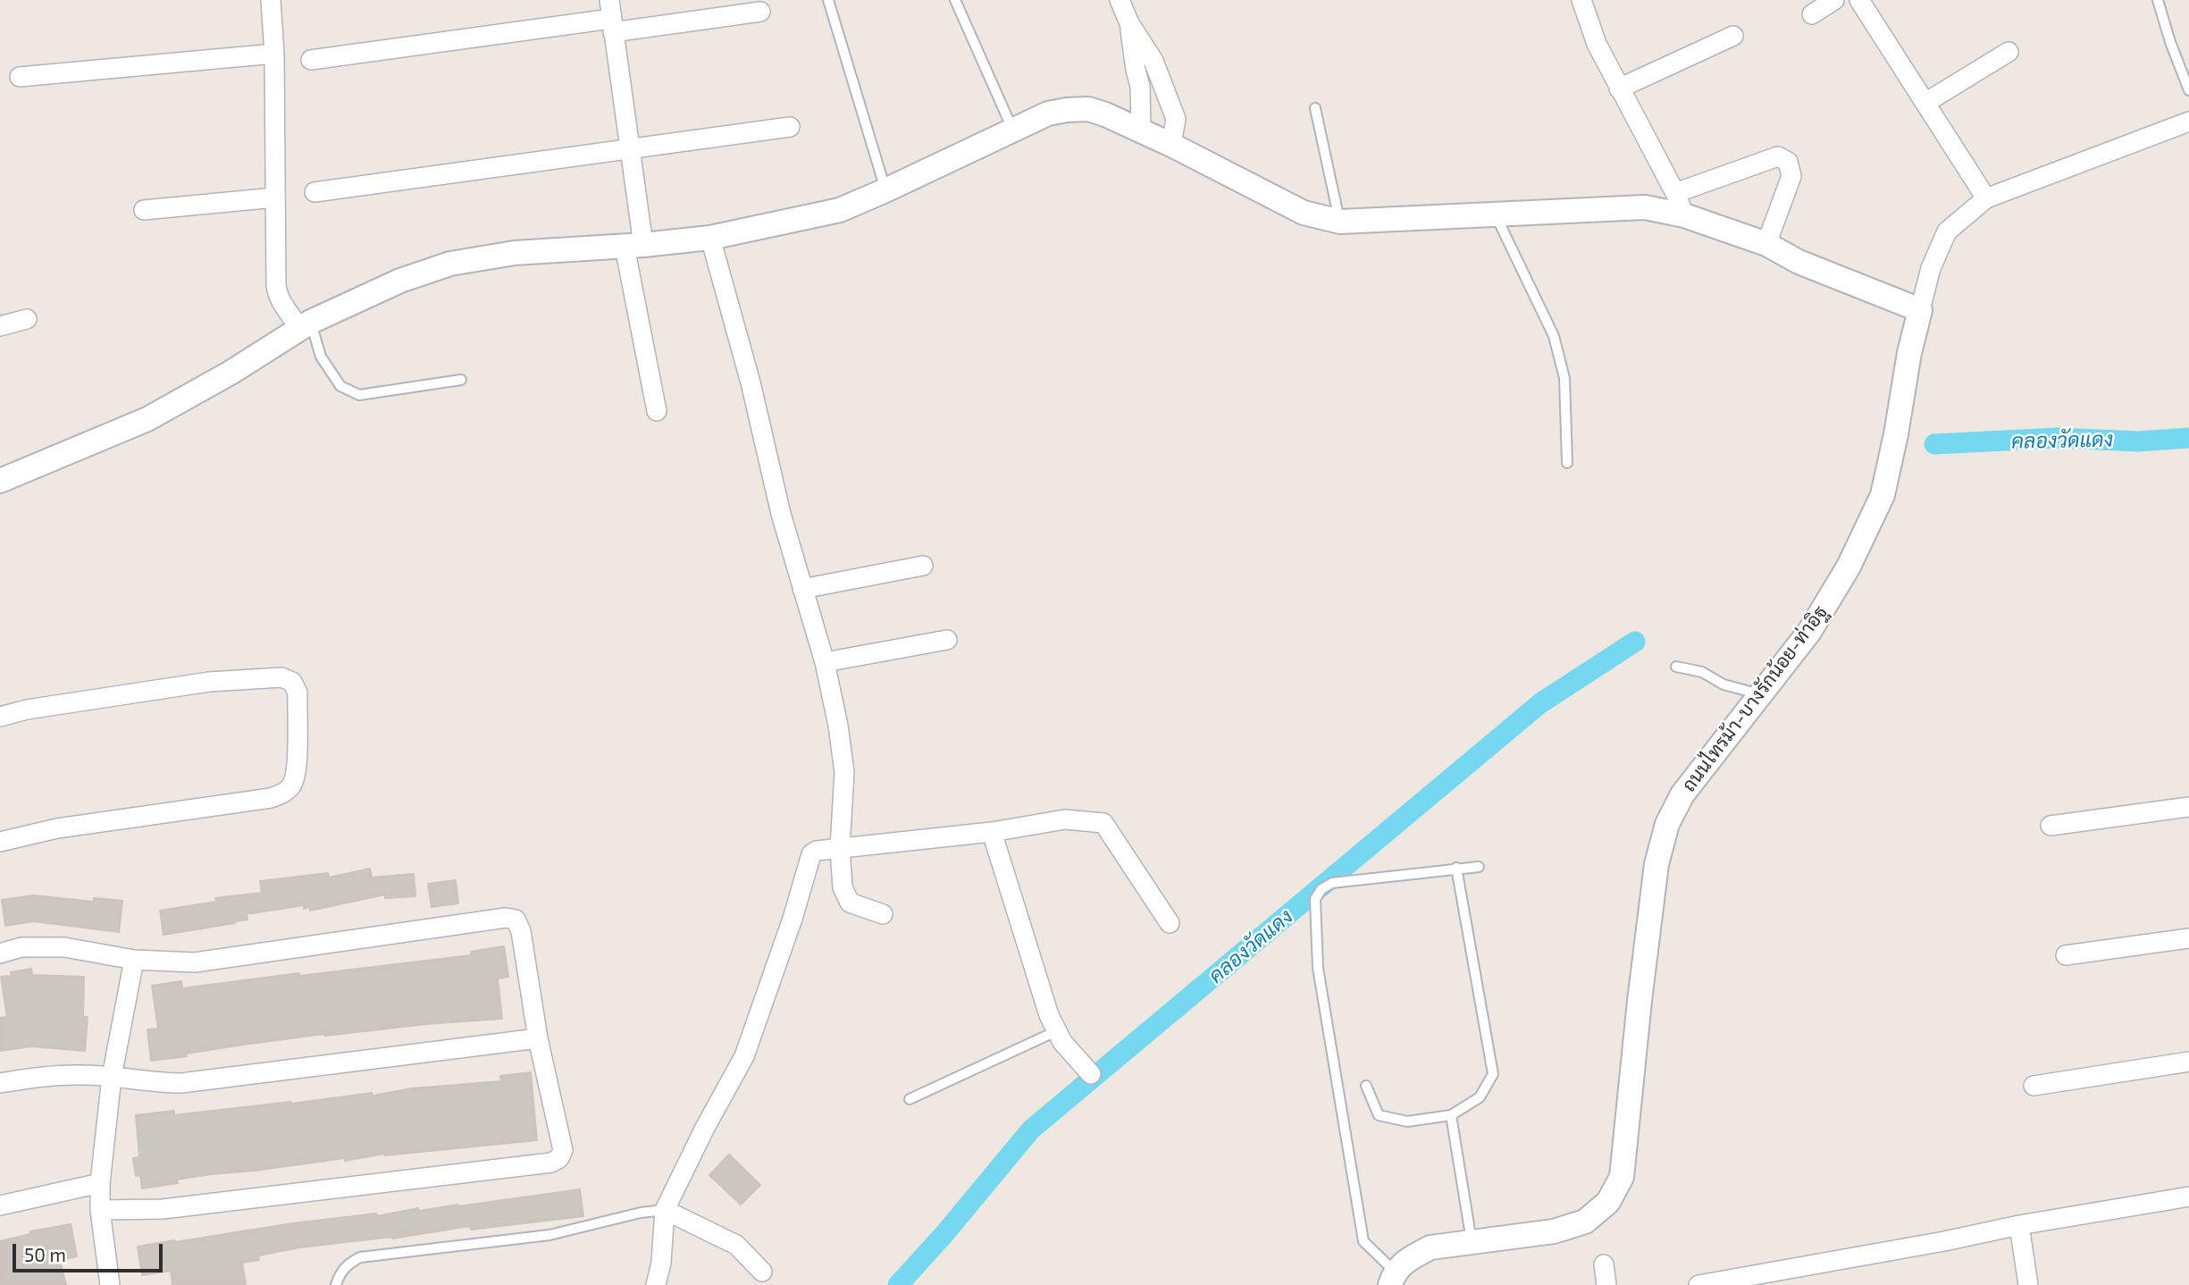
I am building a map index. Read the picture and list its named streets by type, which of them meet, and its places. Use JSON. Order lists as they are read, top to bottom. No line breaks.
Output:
{"streets":{"street":["ถนนไทรม้า-บางรักน้อย-ท่าอิฐ"]},"water":["คลองวัดแดง"],"scale_bar":"50 m"}
